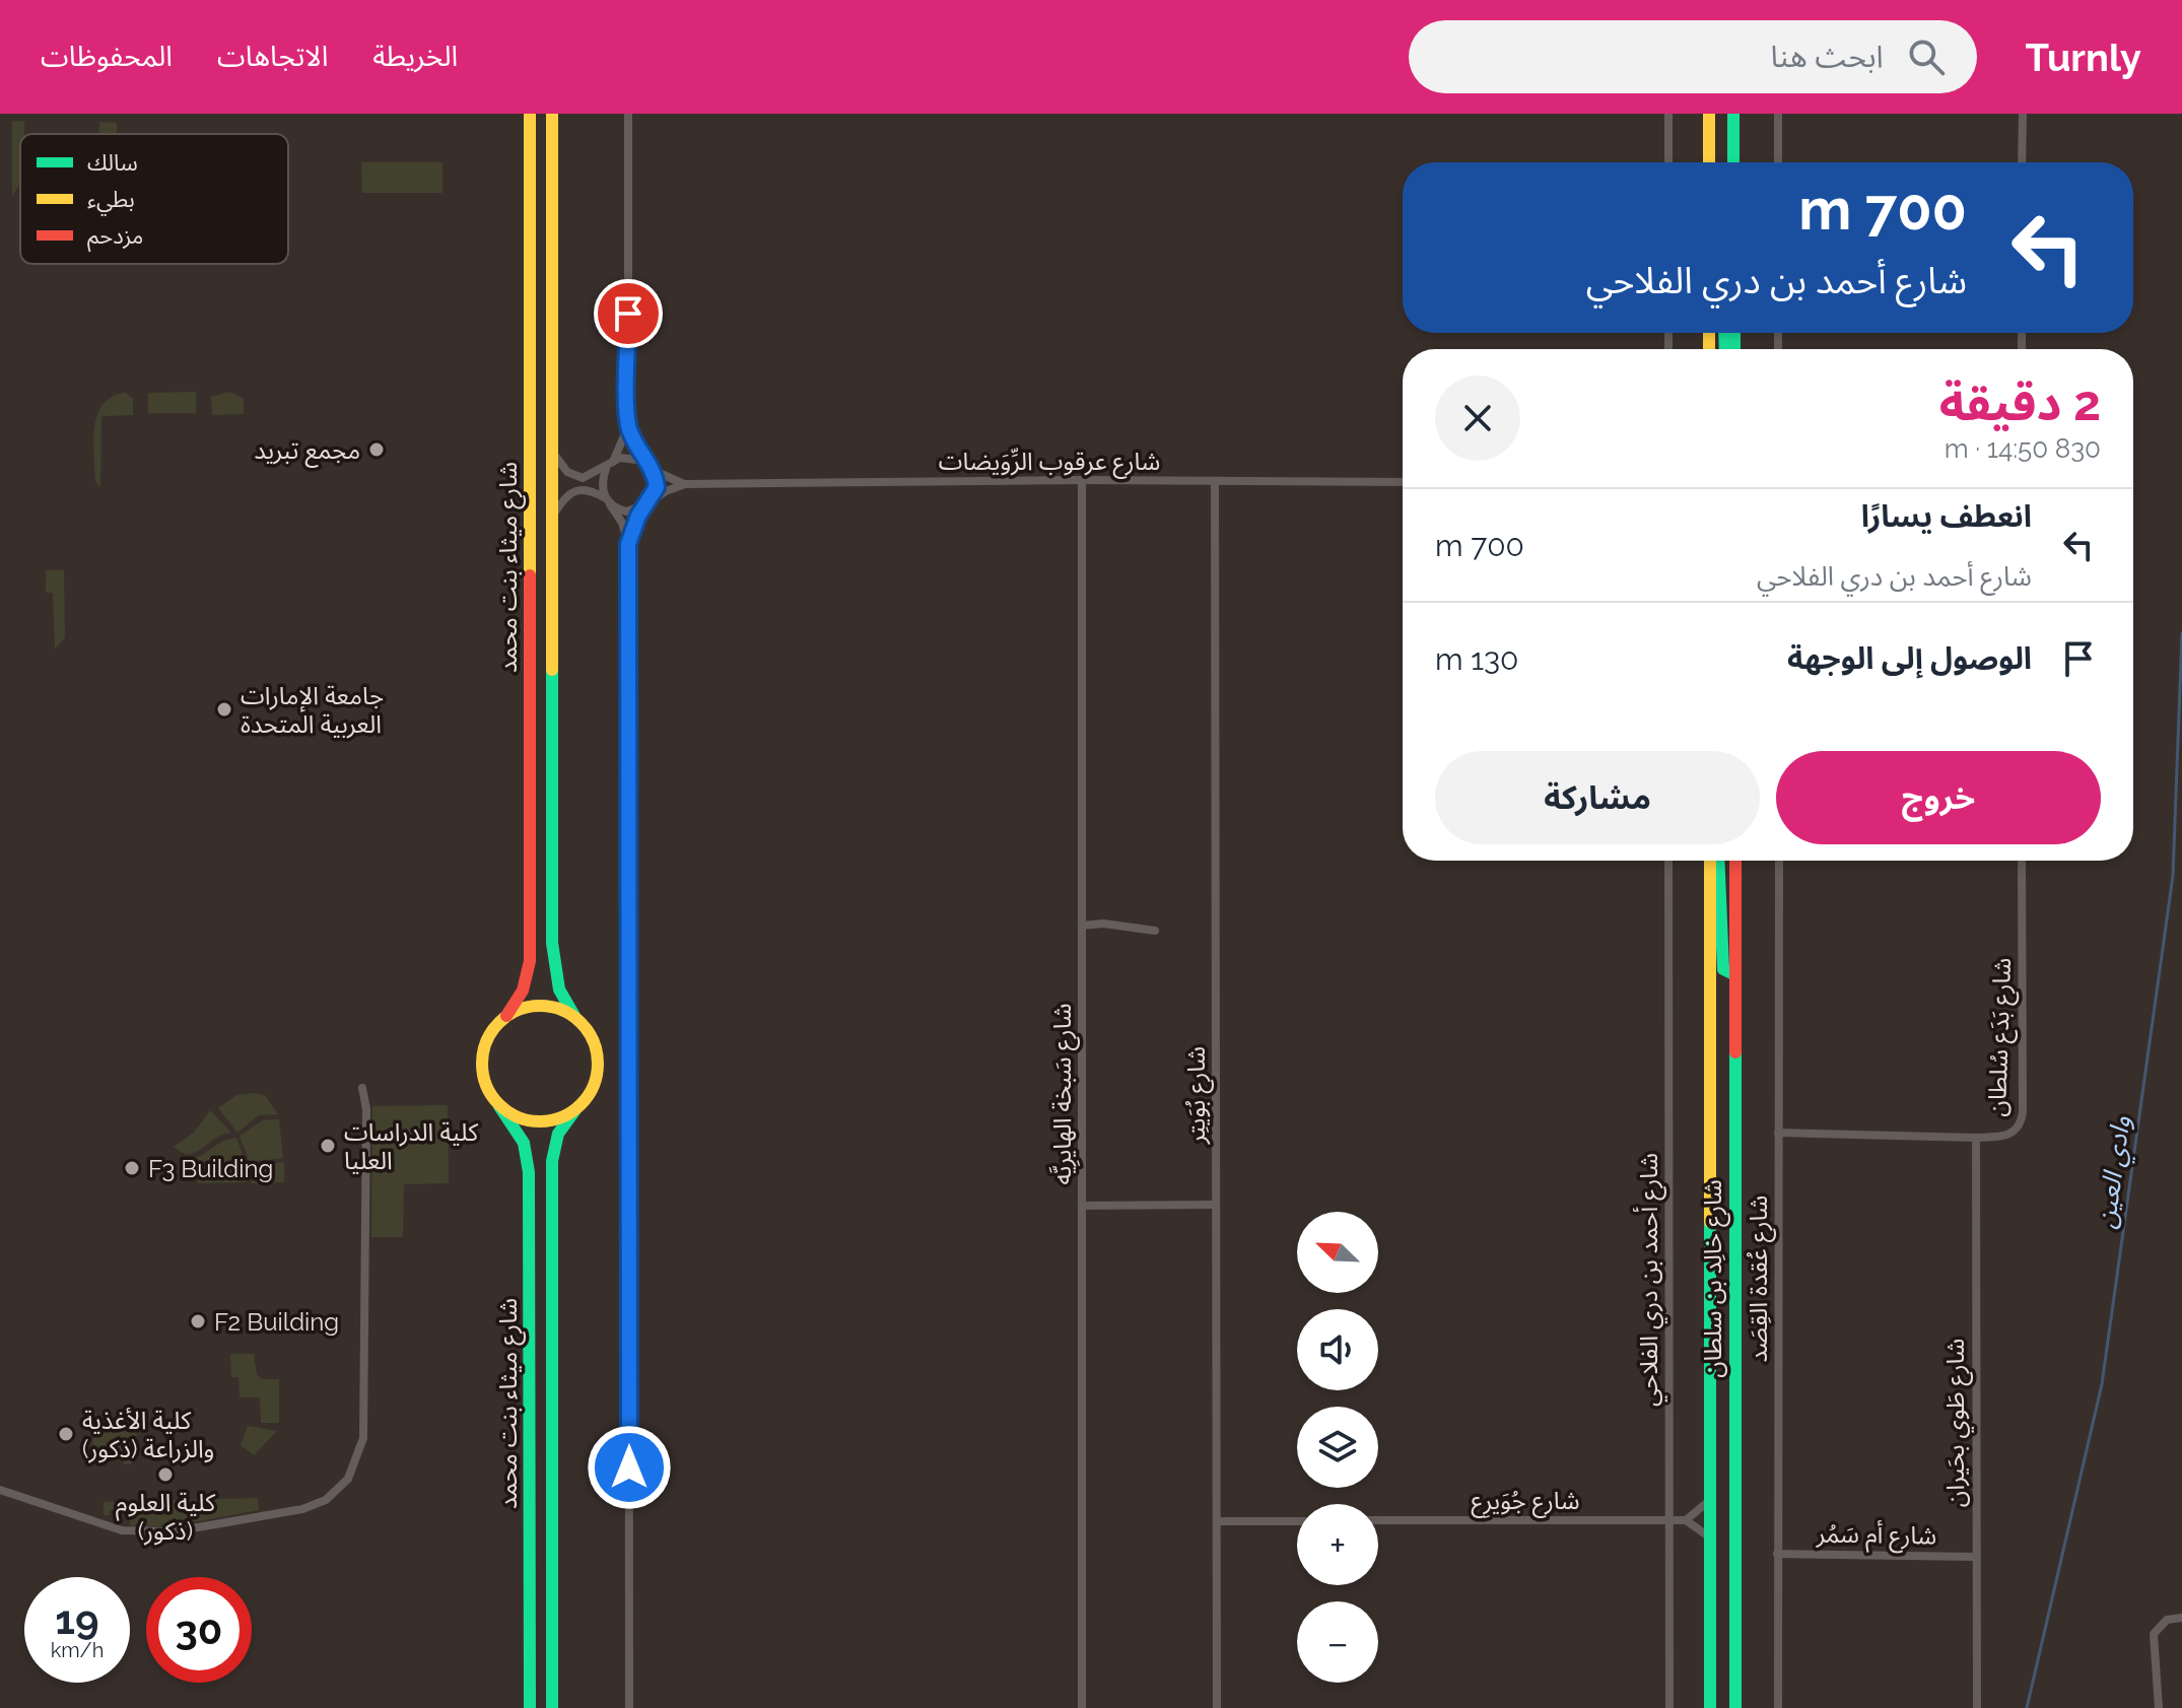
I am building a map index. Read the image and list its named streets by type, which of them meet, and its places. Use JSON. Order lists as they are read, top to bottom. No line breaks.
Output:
{"streets":{"main road":["شارع ميثاء بنت محمد","شارع خالِد بن سلطان"],"street":["شارع عرقوب الرِّوَيضات","شارع بَدَع سُلطان","شارع سَبخة الهايرِيَّه","شارع بُوَيتِر","شارع عُقدة القِصَد","شارع أحمد بن دري الفلاحي","شارع طَوي بحَيران","شارع جُوَيرِع","شارع أم سَمُر"]},"crossings":[["شارع عرقوب الرِّوَيضات","شارع سَبخة الهايرِيَّه"],["شارع عرقوب الرِّوَيضات","شارع بُوَيتِر"],["شارع بَدَع سُلطان","شارع عُقدة القِصَد"],["شارع بَدَع سُلطان","شارع طَوي بحَيران"],["شارع عُقدة القِصَد","شارع أم سَمُر"],["شارع أحمد بن دري الفلاحي","شارع جُوَيرِع"],["شارع طَوي بحَيران","شارع أم سَمُر"]],"water":["وادي العين"],"places":["مجمع تبريد","جامعة الإمارات العربية المتحدة","كلية الدراسات العليا","F3 Building","F2 Building","كلية الأغذية والزراعة (ذكور)","كلية العلوم (ذكور)"],"legend":["سالك","بطيء","مزدحم"],"north":"top left","page":{"header":"Turnly","search":"ابحث هنا","nav":["الخريطة","الاتجاهات","المحفوظات"],"turn":["700 m","شارع أحمد بن دري الفلاحي"],"heading":["2 دقيقة","830 m · 14:50"],"list":[{"name":"انعطف يسارًا","note":"شارع أحمد بن دري الفلاحي","value":"700 m"},{"name":"الوصول إلى الوجهة","value":"130 m"}],"buttons":["خروج","مشاركة"],"map_buttons":["+","−"],"speed":"19 km/h","limit":"30"}}
